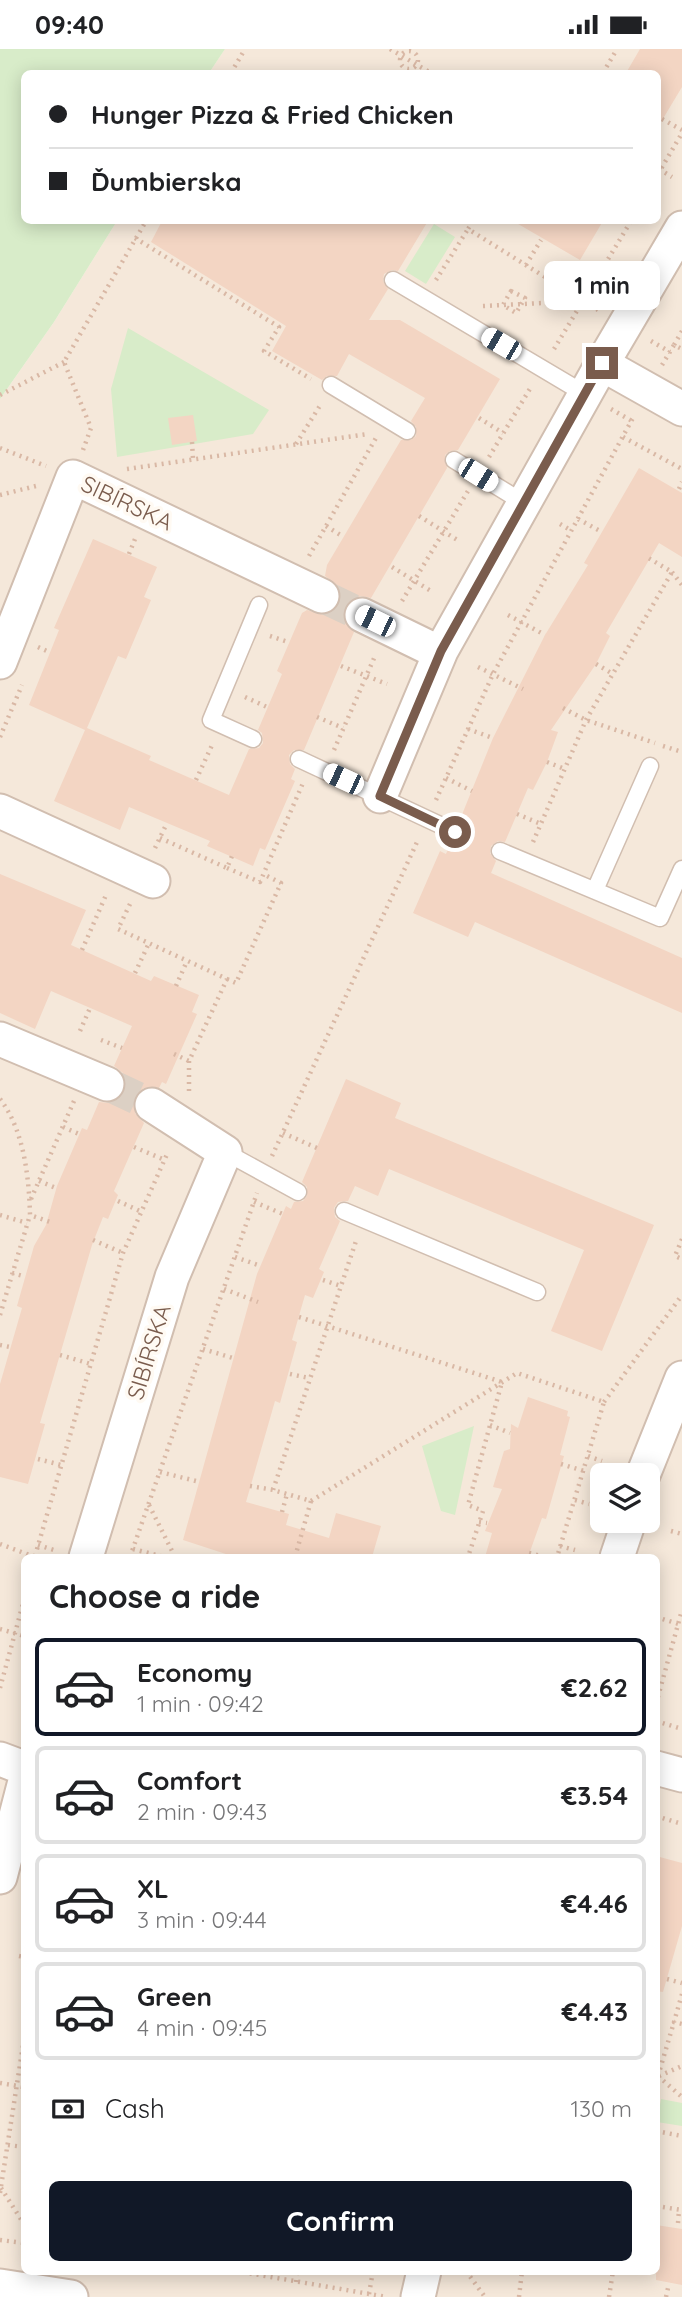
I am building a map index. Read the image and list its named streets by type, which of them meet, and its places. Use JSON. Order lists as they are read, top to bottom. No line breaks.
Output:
{"streets":{"street":["SIBÍRSKA"]},"page":{"status":"09:40","banner":["Hunger Pizza & Fried Chicken","Ďumbierska"],"bubble":"1 min","heading":"Choose a ride","list":[{"name":"Economy","note":"1 min · 09:42","value":"€2.62"},{"name":"Comfort","note":"2 min · 09:43","value":"€3.54"},{"name":"XL","note":"3 min · 09:44","value":"€4.46"},{"name":"Green","note":"4 min · 09:45","value":"€4.43"}],"pay":["Cash","130 m"],"buttons":"Confirm"}}
